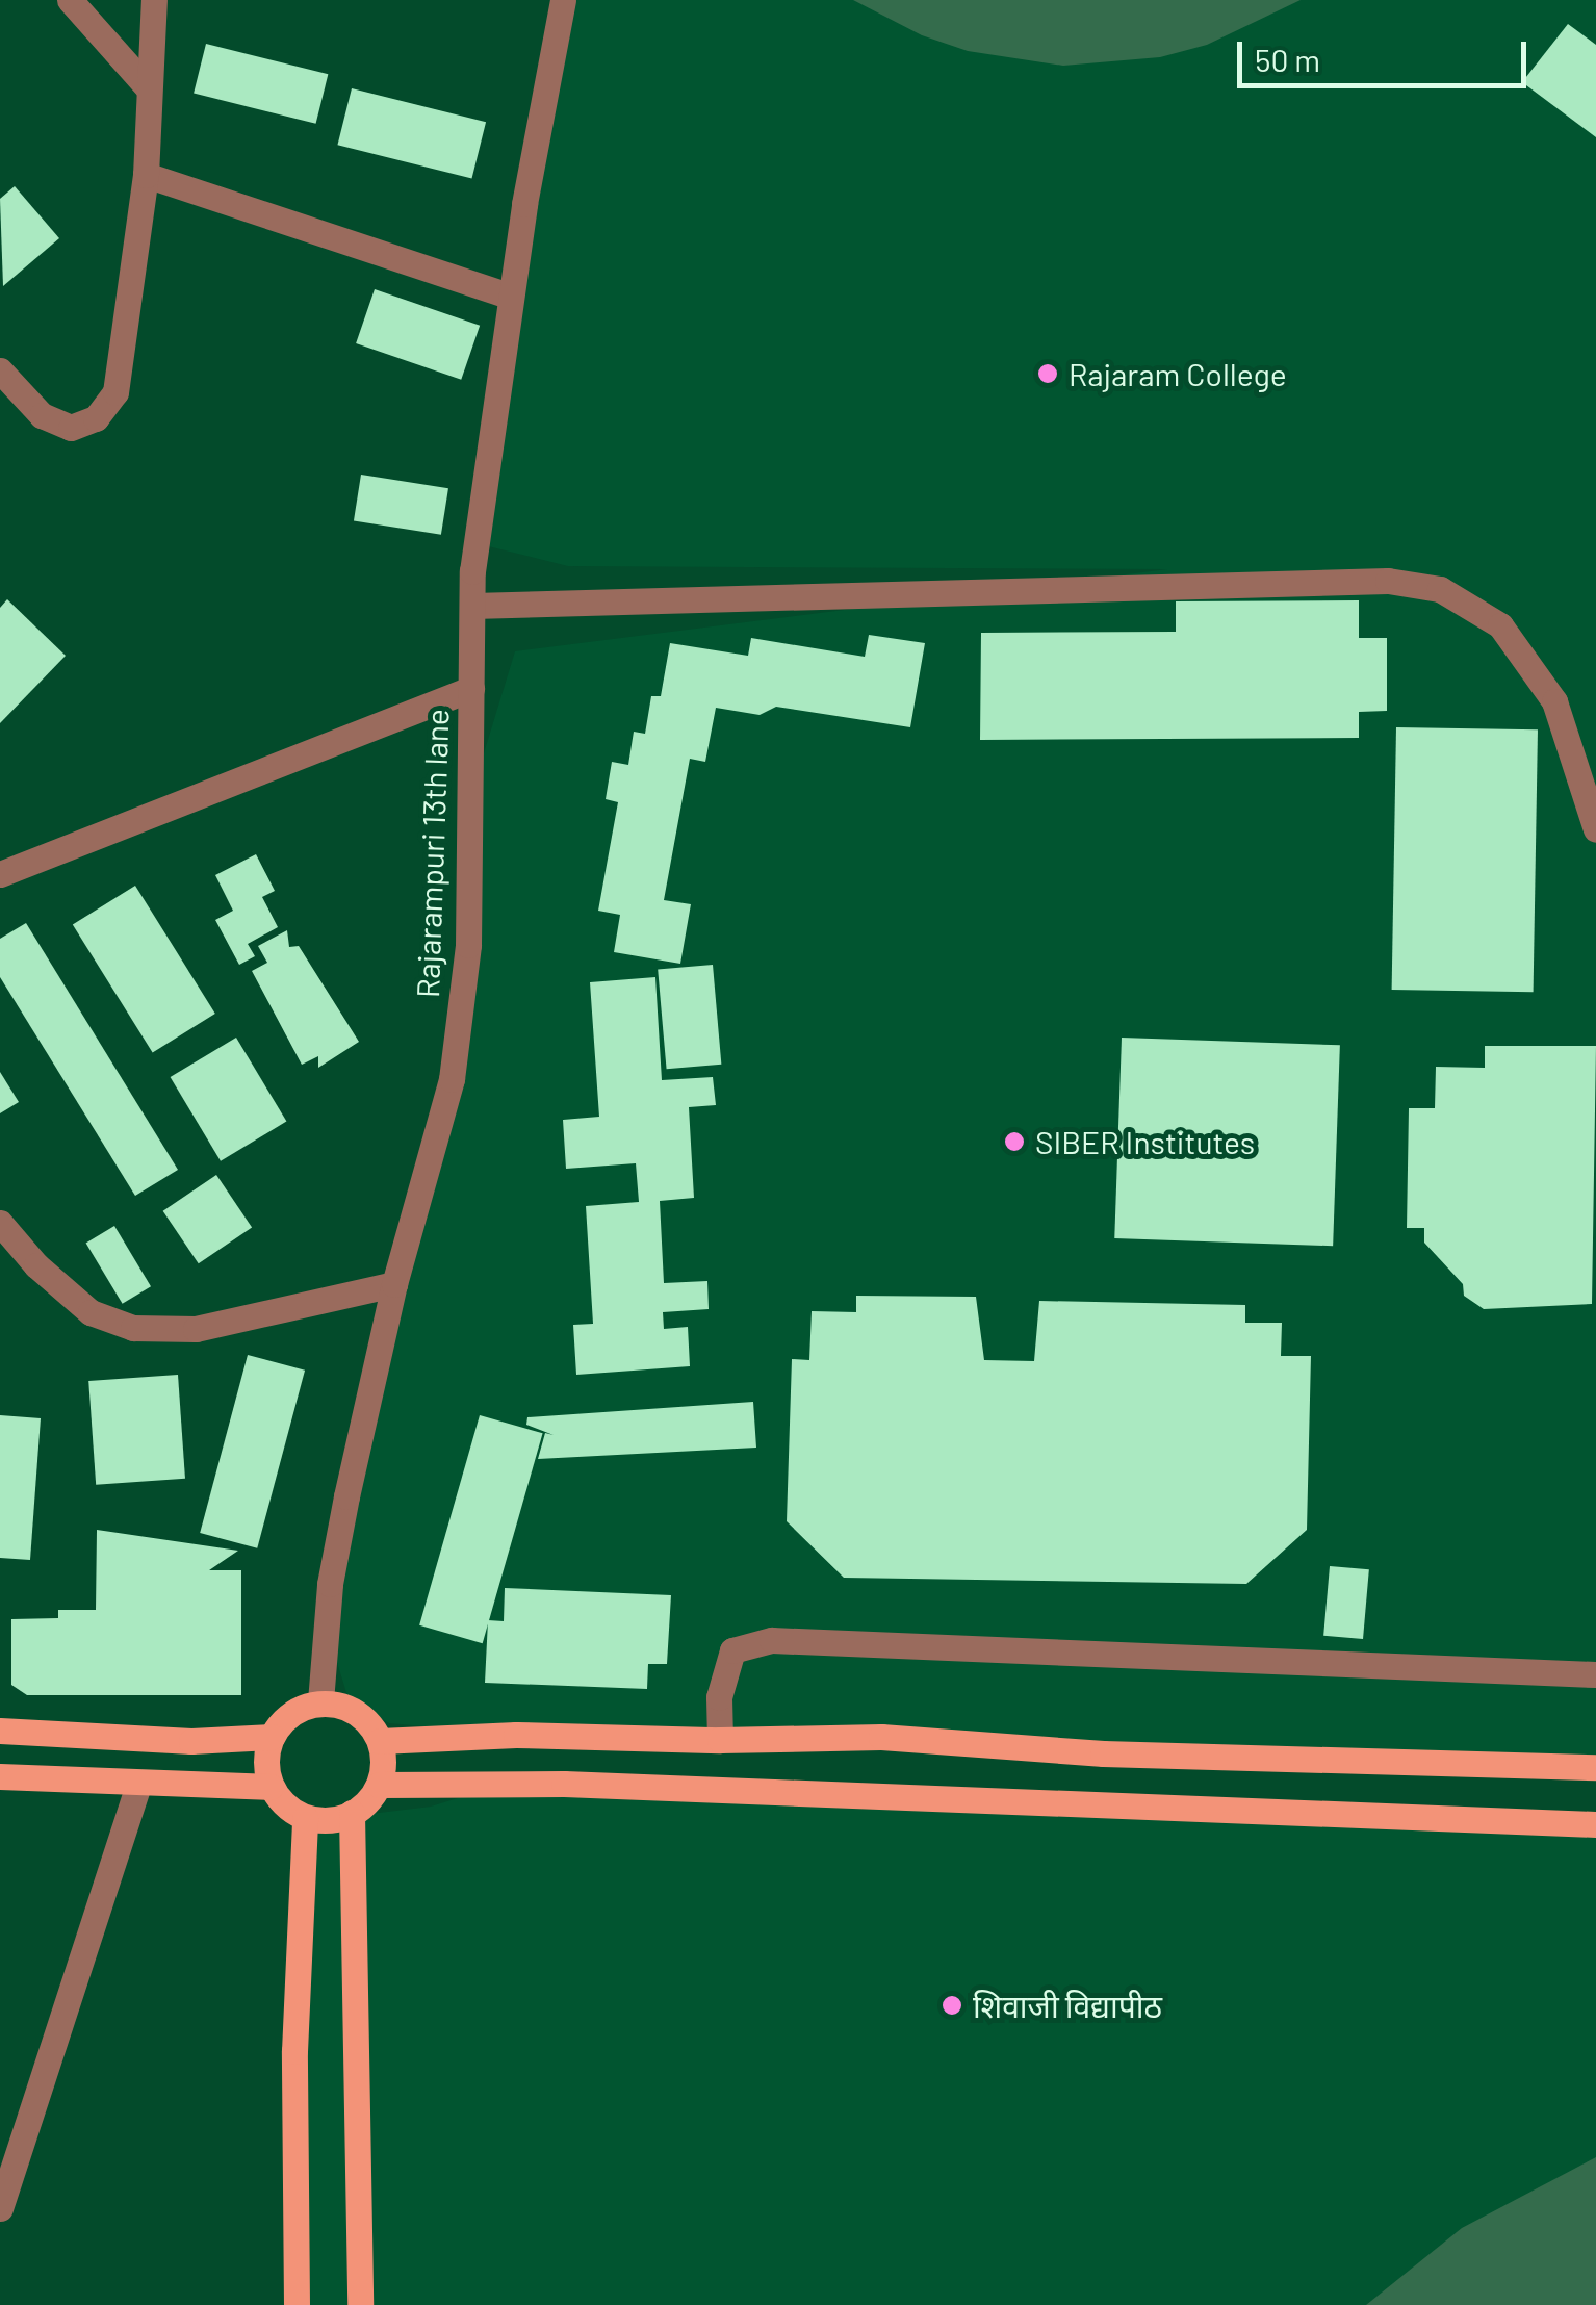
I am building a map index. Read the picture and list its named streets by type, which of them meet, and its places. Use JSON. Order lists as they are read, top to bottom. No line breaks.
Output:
{"streets":{"street":["Rajarampuri 13th lane"]},"places":["Rajaram College","SIBER Institutes","शिवाजी विद्यापीठ"],"scale_bar":"50 m"}
